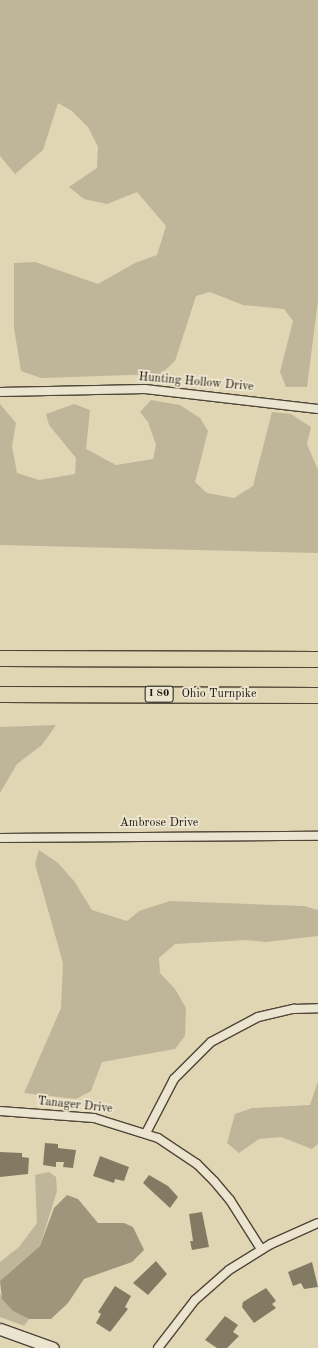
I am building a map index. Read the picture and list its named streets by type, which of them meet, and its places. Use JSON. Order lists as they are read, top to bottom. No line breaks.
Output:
{"streets":{"highway":["I 80","Ohio Turnpike"],"street":["Hunting Hollow Drive","Ambrose Drive","Tanager Drive"]}}
